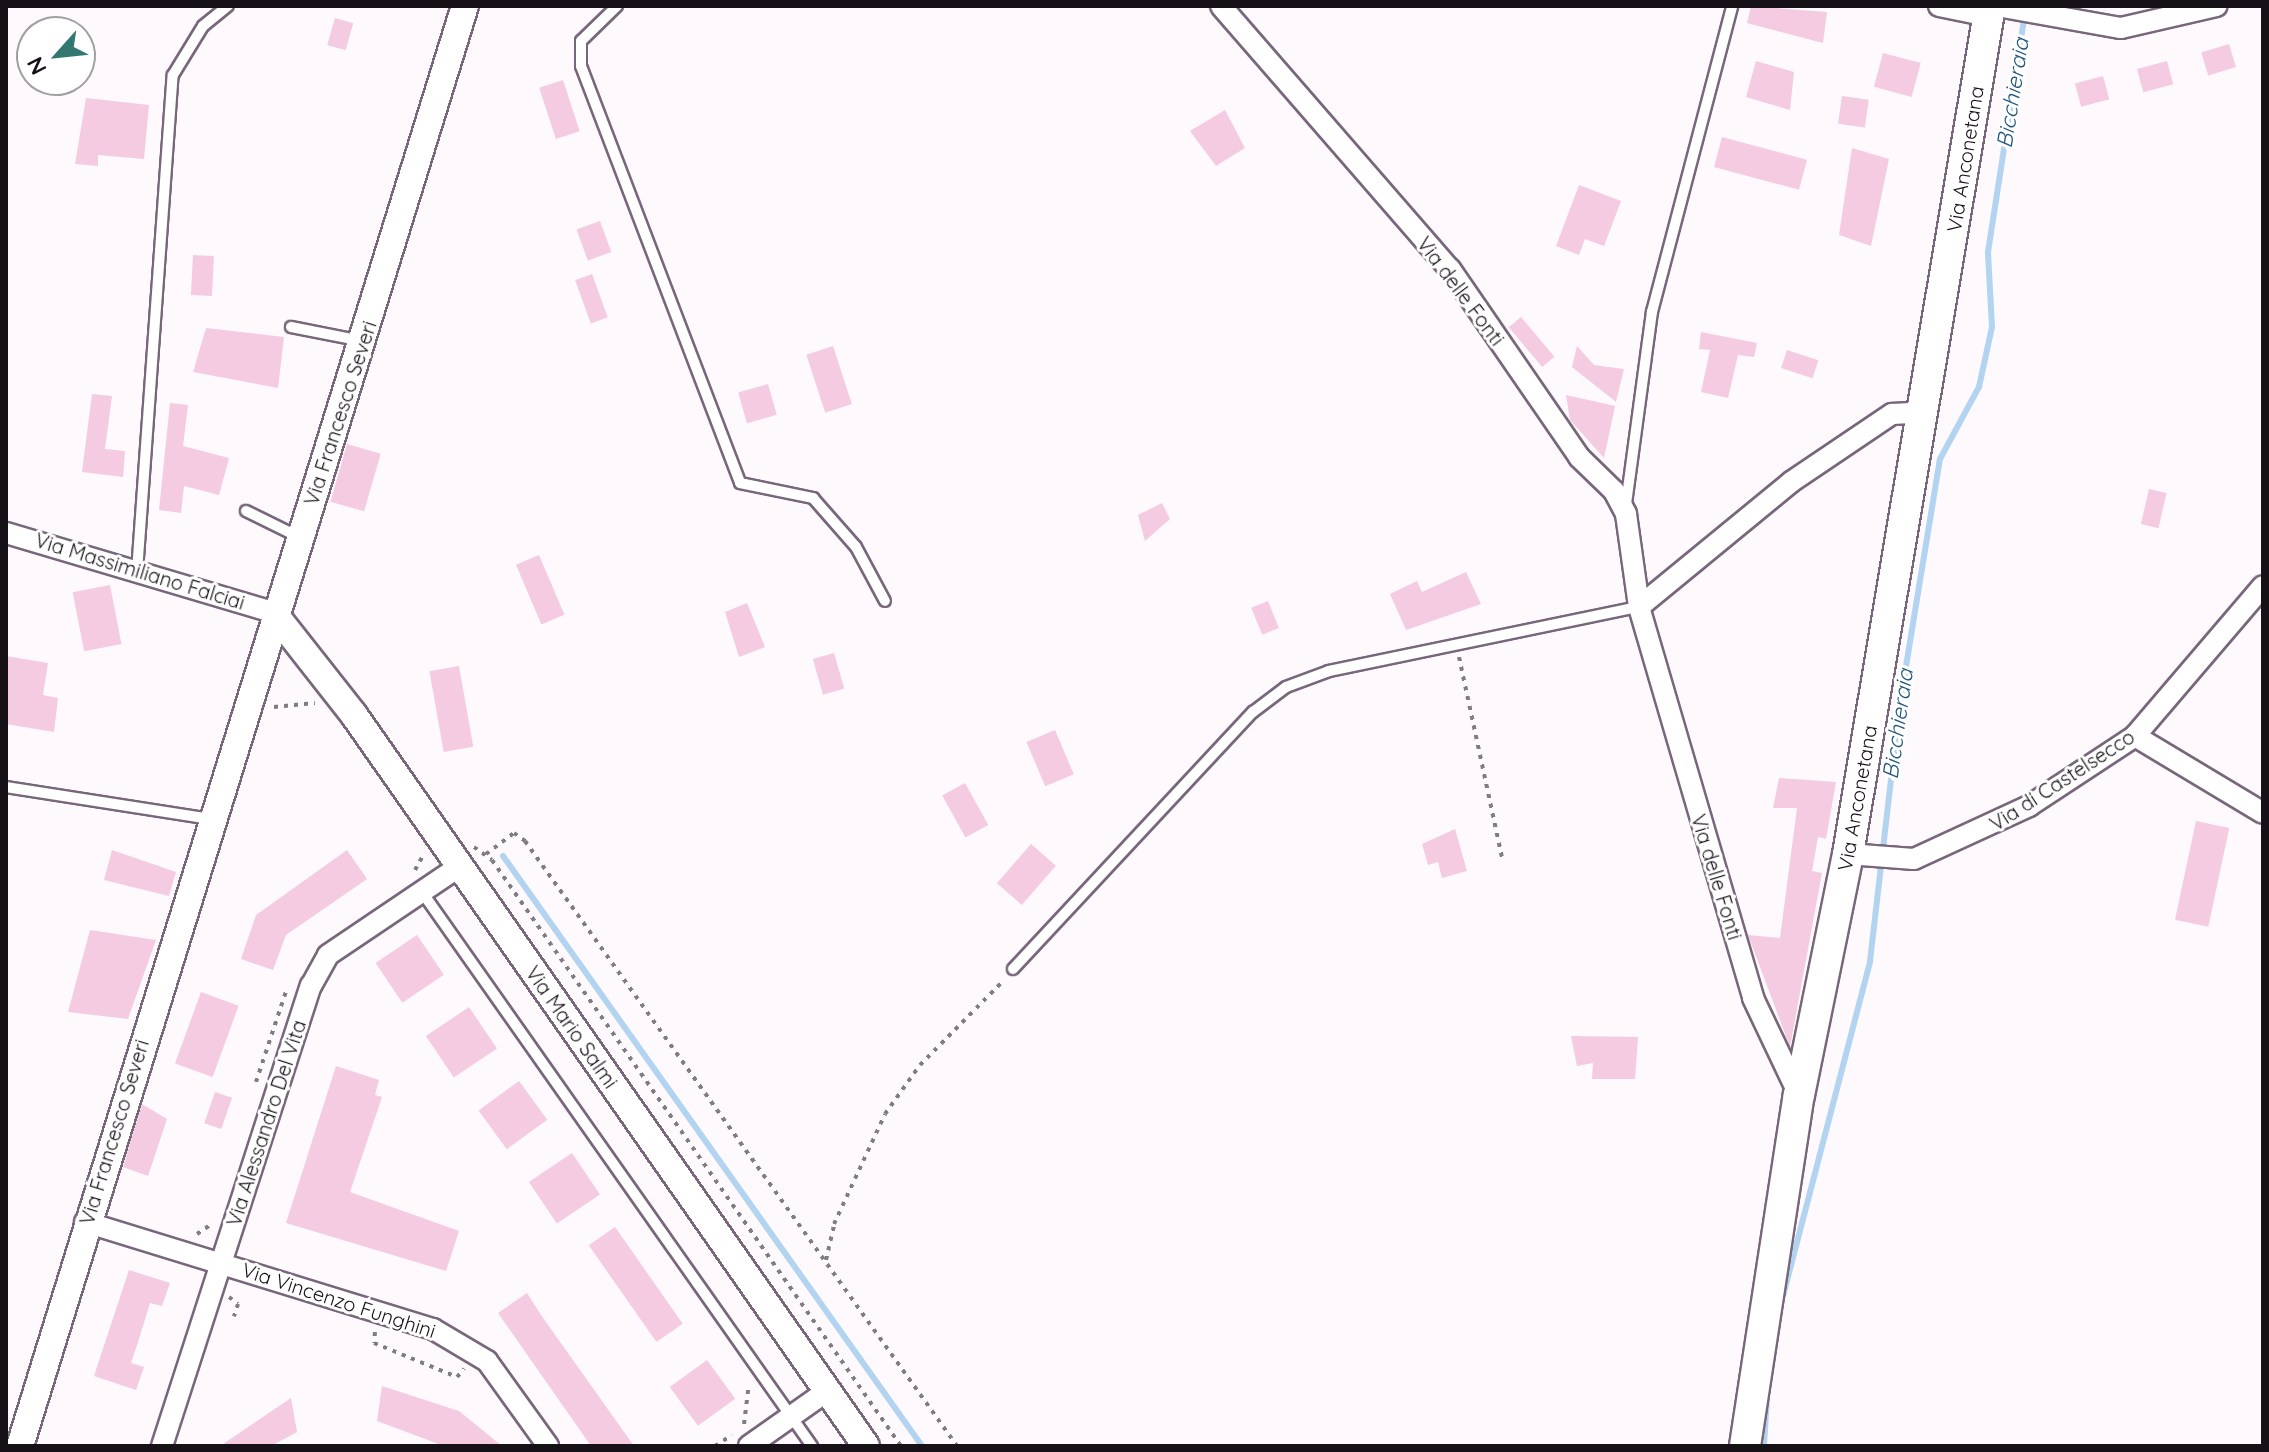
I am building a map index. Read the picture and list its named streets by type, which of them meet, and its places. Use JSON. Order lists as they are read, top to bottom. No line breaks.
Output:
{"streets":{"main road":["Via Anconetana"],"street":["Via delle Fonti","Via Francesco Severi","Via Massimiliano Falciai","Via di Castelsecco","Via Mario Salmi","Via Alessandro Del Vita","Via Vincenzo Funghini"]},"crossings":[["Via Anconetana","Via delle Fonti"],["Via Anconetana","Via di Castelsecco"],["Via Francesco Severi","Via Massimiliano Falciai"],["Via Francesco Severi","Via Mario Salmi"],["Via Francesco Severi","Via Vincenzo Funghini"],["Via Massimiliano Falciai","Via Mario Salmi"],["Via Mario Salmi","Via Alessandro Del Vita"],["Via Alessandro Del Vita","Via Vincenzo Funghini"]],"water":["Bicchieraia"],"north":"bottom left"}
